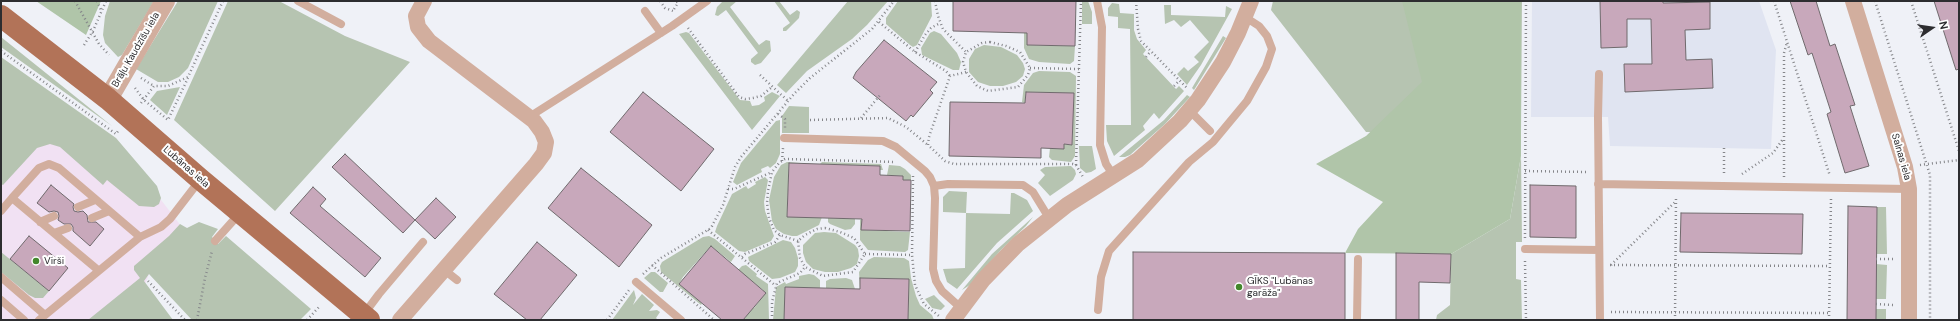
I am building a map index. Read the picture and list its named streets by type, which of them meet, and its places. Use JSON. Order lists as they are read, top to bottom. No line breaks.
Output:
{"streets":{"main road":["Lubānas iela"],"street":["Brāļu Kaudzīšu iela","Salnas iela"]},"crossings":[["Brāļu Kaudzīšu iela","Lubānas iela"]],"places":["Virši","GĪKS \"Lubānas garāža\""],"north":"right"}
